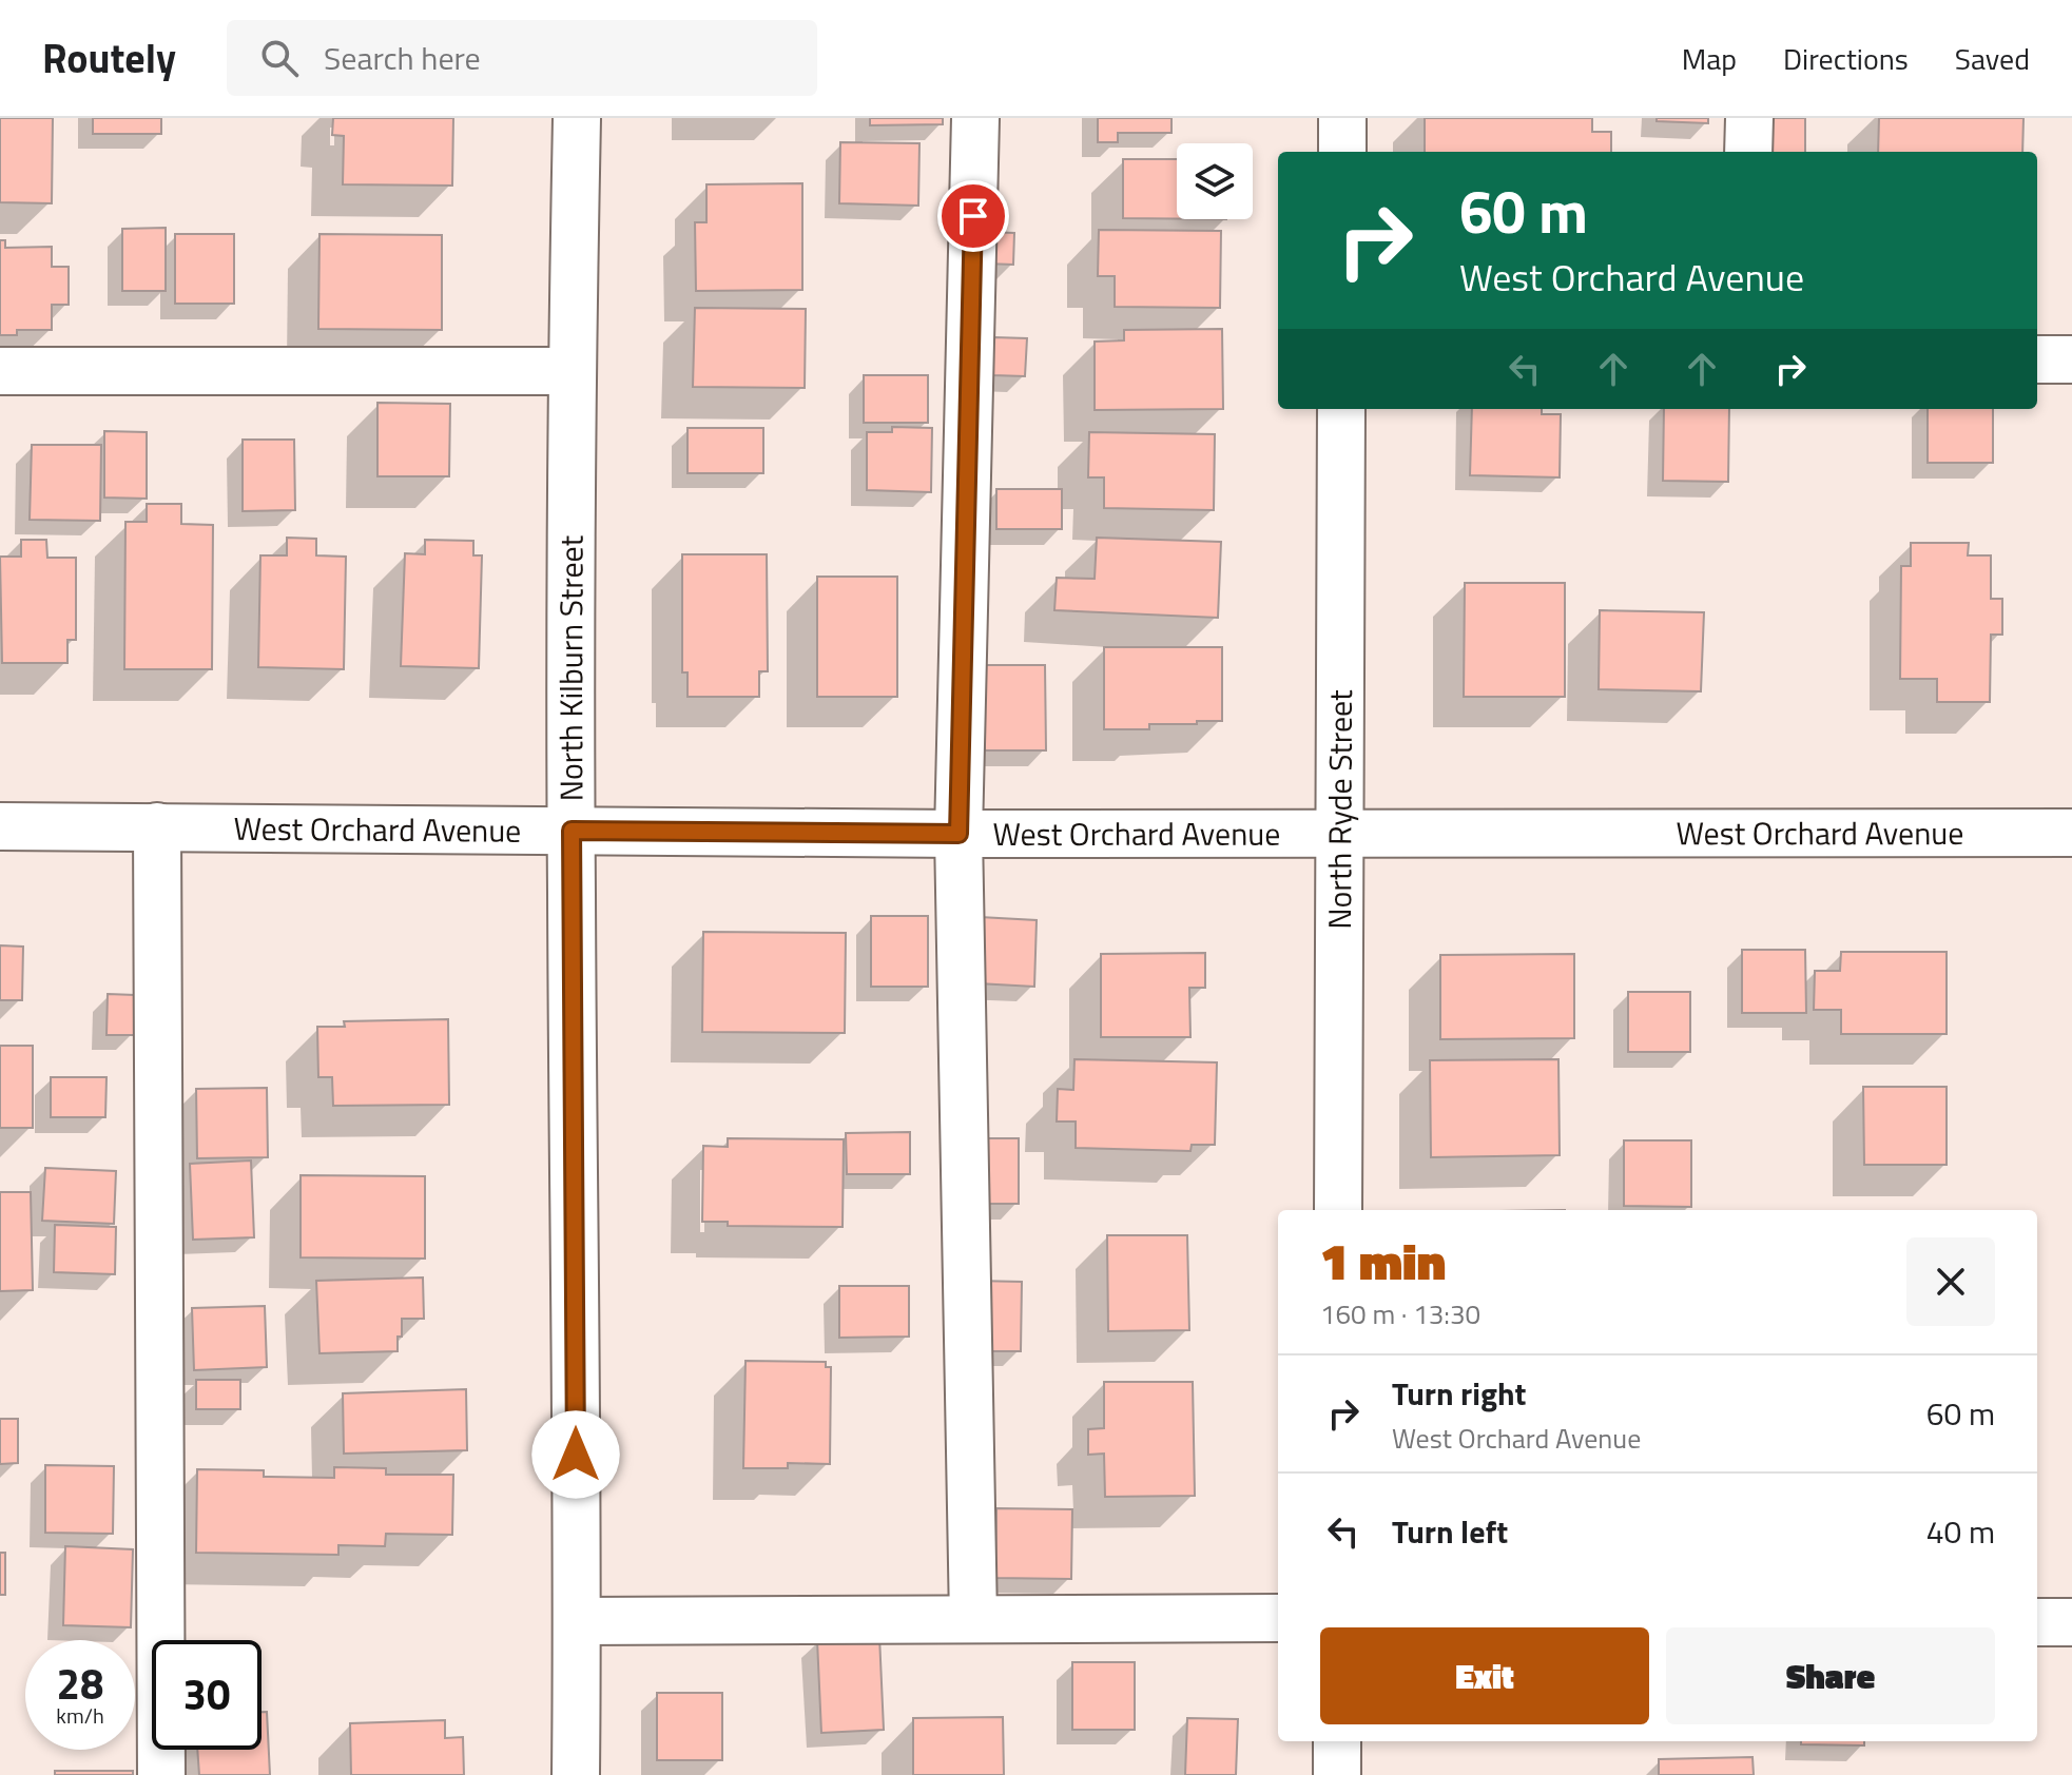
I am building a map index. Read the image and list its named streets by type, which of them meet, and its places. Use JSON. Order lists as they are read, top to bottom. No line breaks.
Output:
{"streets":{"street":["North Kilburn Street","North Ryde Street","West Orchard Avenue"]},"crossings":[["North Kilburn Street","West Orchard Avenue"],["North Ryde Street","West Orchard Avenue"]],"page":{"header":"Routely","search":"Search here","nav":["Map","Directions","Saved"],"turn":["60 m","West Orchard Avenue"],"heading":["1 min","160 m · 13:30"],"list":[{"name":"Turn right","note":"West Orchard Avenue","value":"60 m"},{"name":"Turn left","value":"40 m"}],"buttons":["Exit","Share"],"speed":"28 km/h","limit":"30"}}
